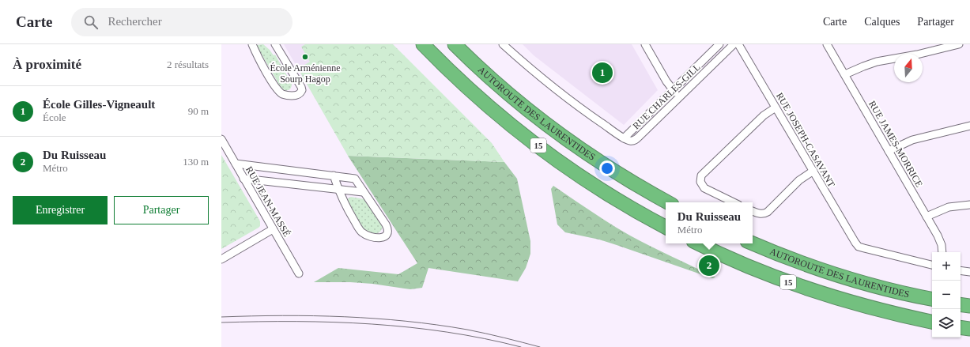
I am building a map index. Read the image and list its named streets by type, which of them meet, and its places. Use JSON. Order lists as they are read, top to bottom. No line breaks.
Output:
{"streets":{"highway":["AUTOROUTE DES LAURENTIDES","15"],"street":["RUE CHARLES-GILL","RUE JOSEPH-CASAVANT","RUE JAMES-MORRICE","RUE JEAN-MASSÉ"]},"places":["École Arménienne Sourp Hagop"],"north":"top","page":{"header":"Carte","search":"Rechercher","nav":["Carte","Calques","Partager"],"heading":["À proximité","2 résultats"],"pins":["1","2"],"list":[{"mark":"1","name":"École Gilles-Vigneault","note":"École","value":"90 m"},{"mark":"2","name":"Du Ruisseau","note":"Métro","value":"130 m"}],"buttons":["Enregistrer","Partager"],"popup":["Du Ruisseau","Métro"],"map_buttons":["+","−"]}}
